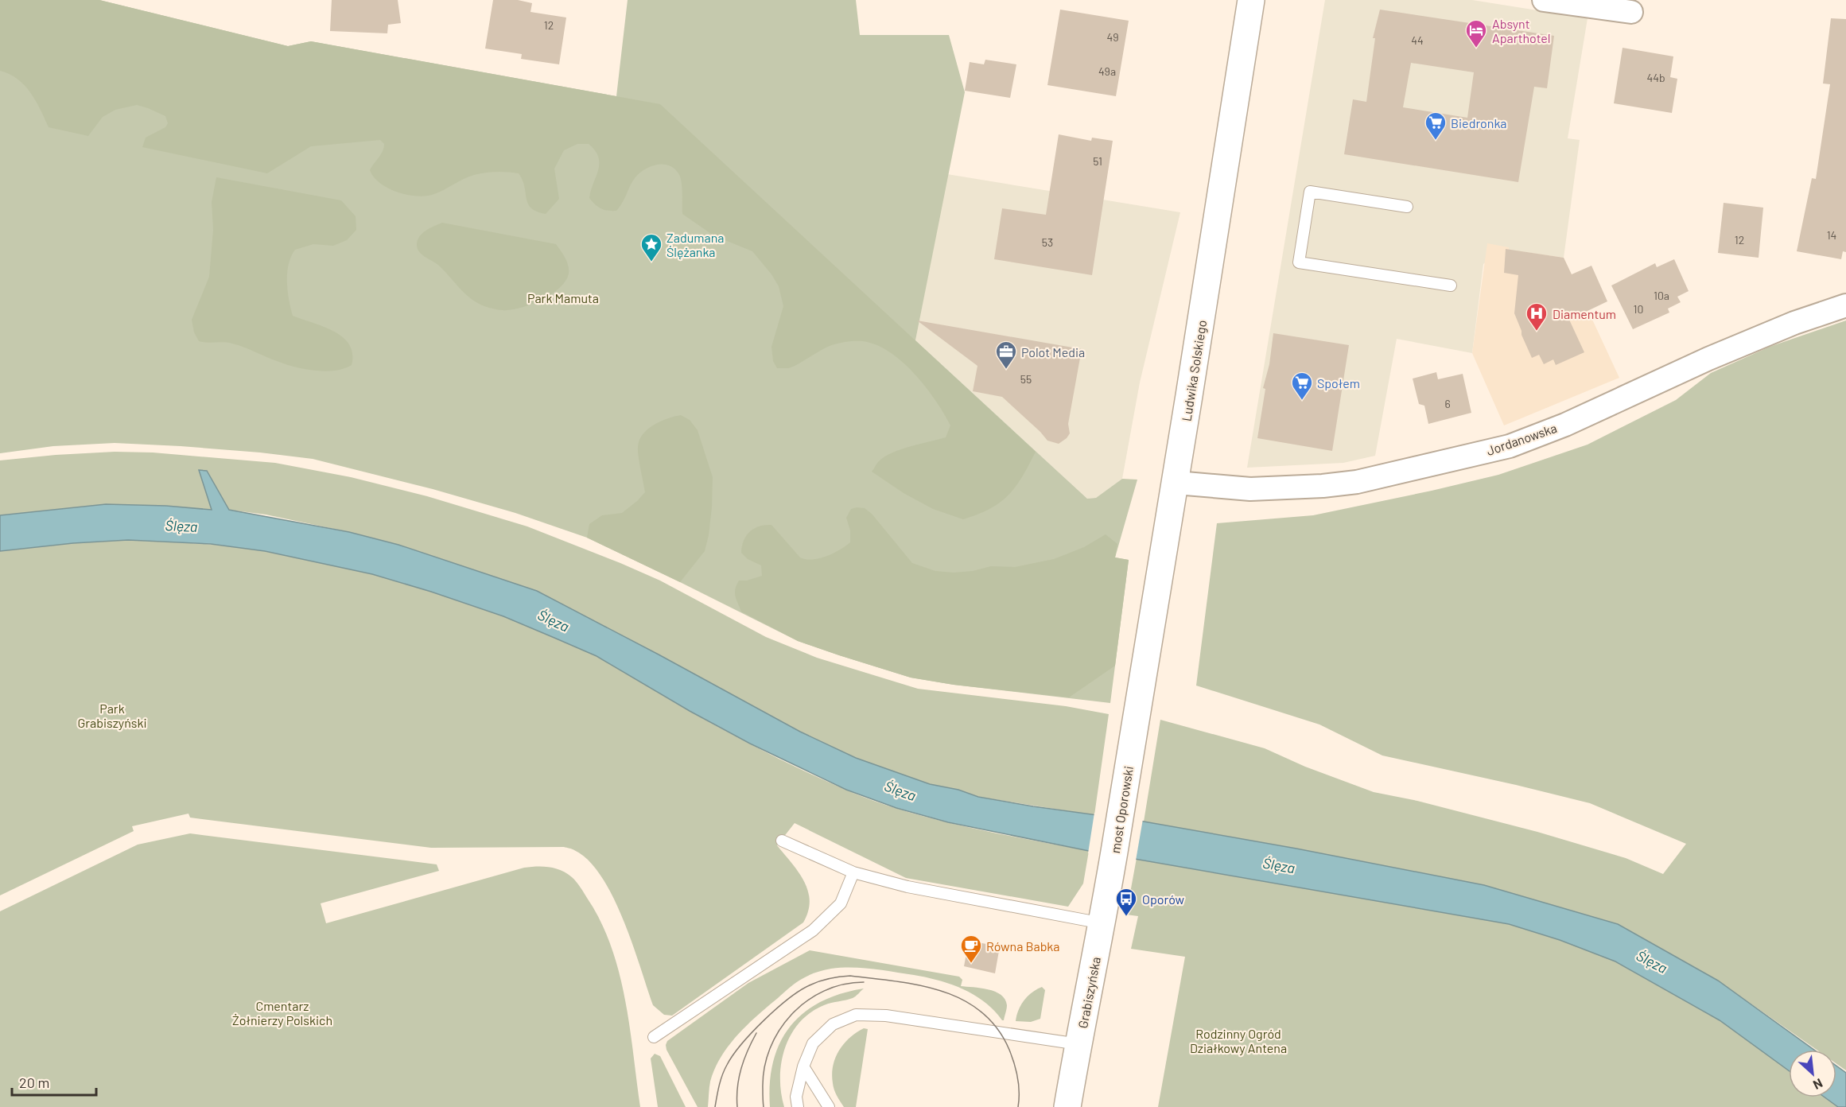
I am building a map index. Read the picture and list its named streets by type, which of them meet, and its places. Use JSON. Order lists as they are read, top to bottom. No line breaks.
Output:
{"streets":{"main road":["Ludwika Solskiego","most Oporowski","Grabiszyńska"],"street":["Jordanowska"]},"crossings":[["Ludwika Solskiego","Jordanowska"],["Ludwika Solskiego","most Oporowski"],["most Oporowski","Grabiszyńska"]],"water":["Ślęza"],"parks":["Park Mamuta","Park Grabiszyński","Cmentarz Żołnierzy Polskich","Rodzinny Ogród Działkowy Antena"],"places":{"hotel":["Absynt Aparthotel"],"supermarket":["Biedronka","Społem"],"place":["Zadumana Ślężanka"],"hospital":["Diamentum"],"office":["Polot Media"],"bus stop":["Oporów"],"cafe":["Równa Babka"]},"house_numbers":["12","49","44","49a","44b","51","14","12","53","10a","10","55","6"],"scale_bar":"20 m","north":"bottom right"}
